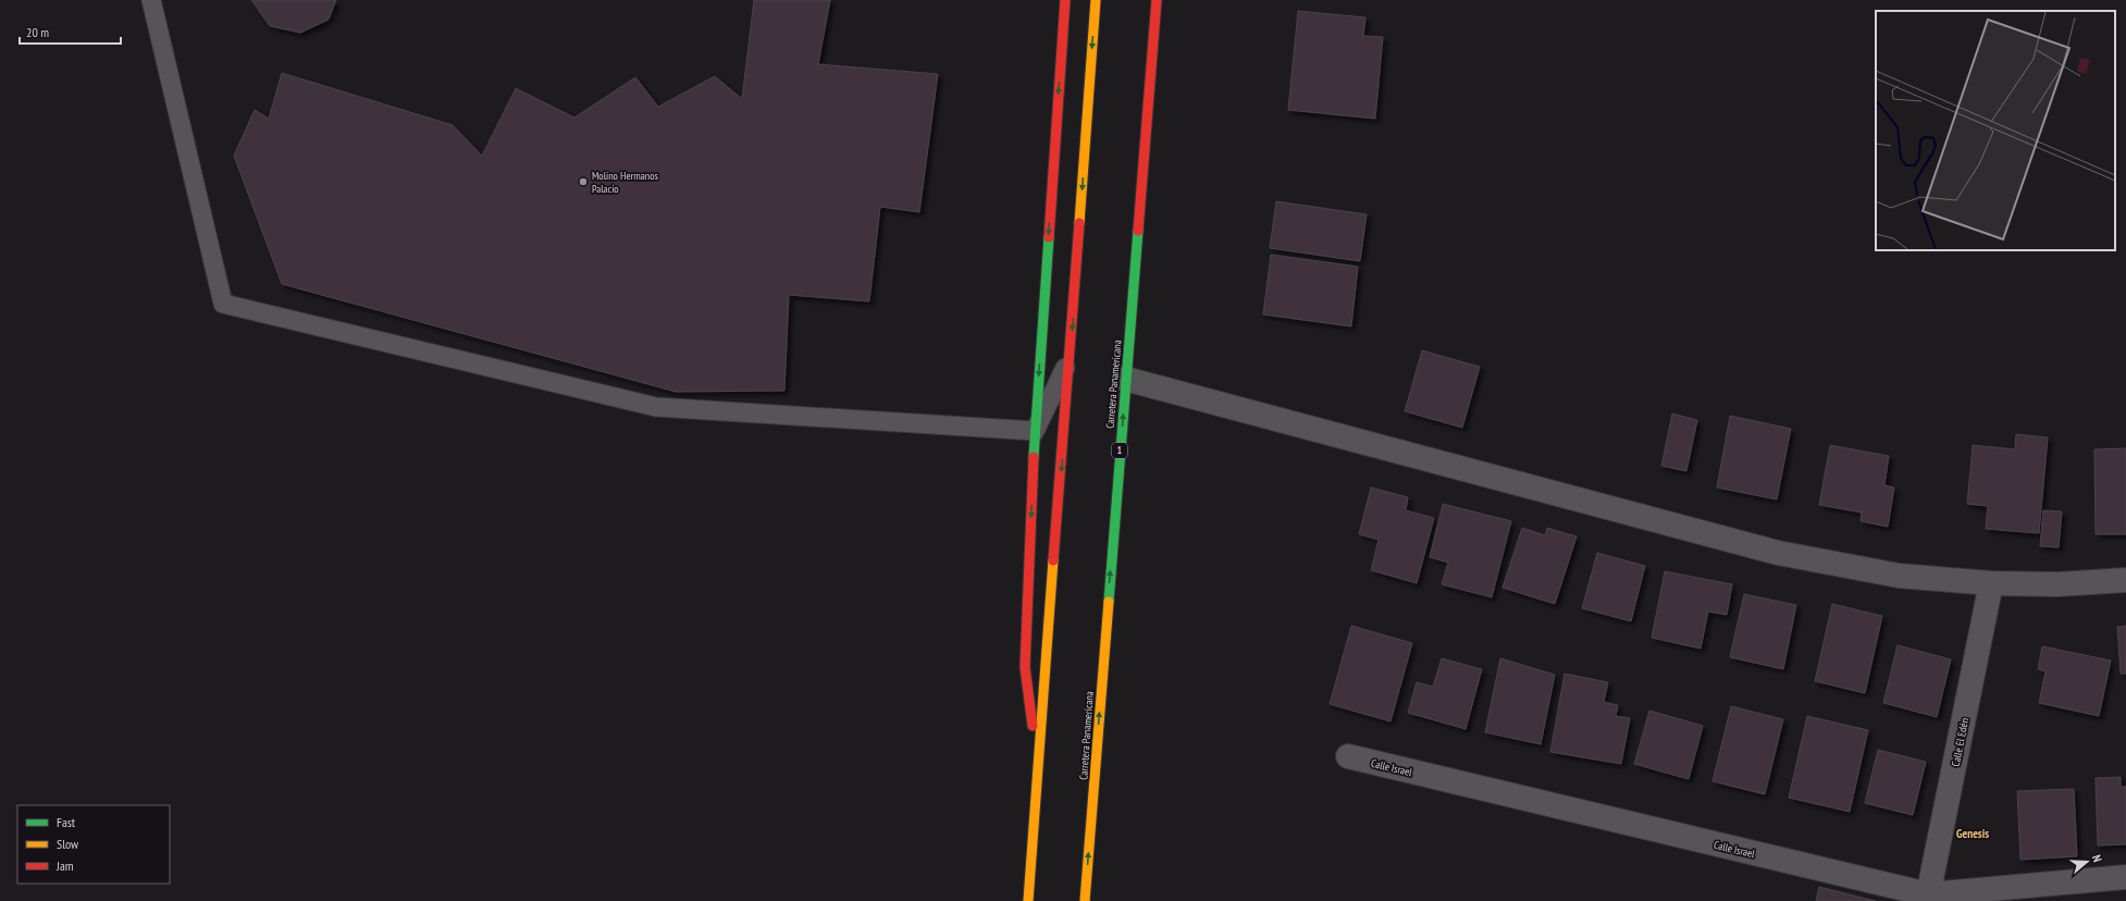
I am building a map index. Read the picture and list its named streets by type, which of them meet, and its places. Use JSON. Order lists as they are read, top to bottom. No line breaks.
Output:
{"streets":{"highway":["Carretera Panamericana","1"],"street":["Calle El Edén","Calle Israel"]},"crossings":[["Calle El Edén","Calle Israel"]],"districts":["Genesis"],"places":["Molino Hermanos Palacio"],"legend":["Fast","Slow","Jam"],"scale_bar":"20 m","north":"right"}
